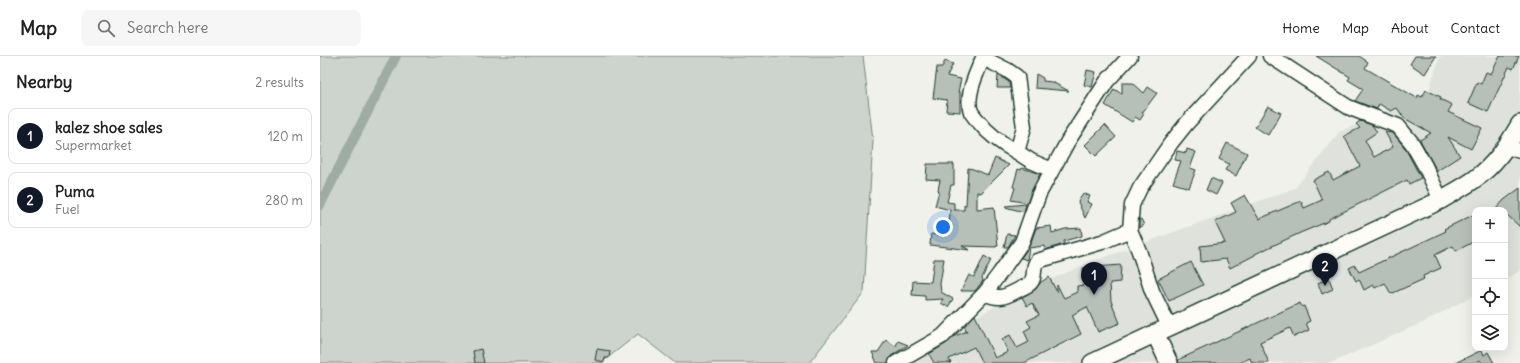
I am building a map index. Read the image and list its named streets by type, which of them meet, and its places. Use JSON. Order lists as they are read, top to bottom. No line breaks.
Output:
{"page":{"header":"Map","search":"Search here","nav":["Home","Map","About","Contact"],"heading":["Nearby","2 results"],"list":[{"mark":"1","name":"kalez shoe sales","note":"Supermarket","value":"120 m"},{"mark":"2","name":"Puma","note":"Fuel","value":"280 m"}],"map_buttons":["+","−"],"pins":["2","1"]}}
